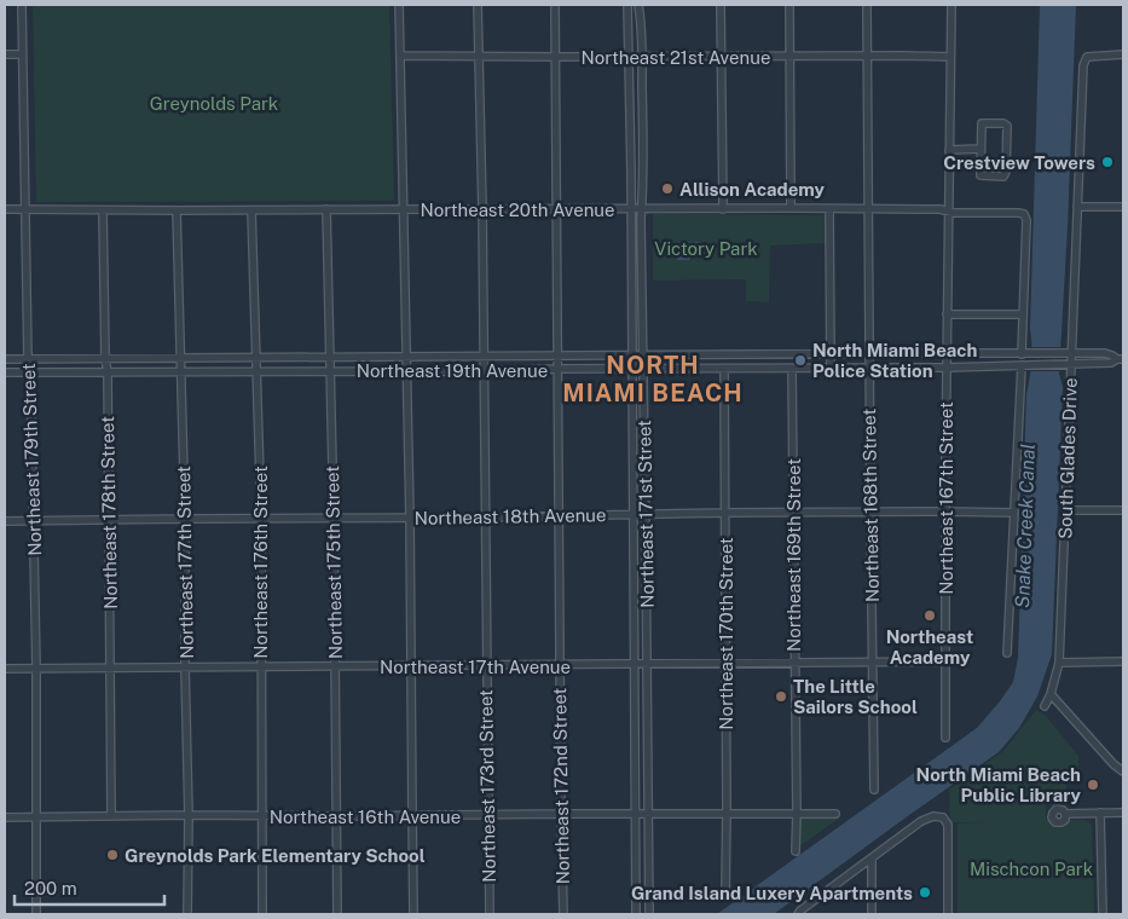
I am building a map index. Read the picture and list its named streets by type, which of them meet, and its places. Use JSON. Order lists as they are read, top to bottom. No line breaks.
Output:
{"streets":{"street":["Northeast 21st Avenue","Northeast 20th Avenue","Northeast 19th Avenue","South Glades Drive","Northeast 179th Street","Northeast 167th Street","Northeast 168th Street","Northeast 178th Street","Northeast 171st Street","Northeast 18th Avenue","Northeast 169th Street","Northeast 177th Street","Northeast 176th Street","Northeast 175th Street","Northeast 170th Street","Northeast 17th Avenue","Northeast 173rd Street","Northeast 172nd Street","Northeast 16th Avenue"]},"crossings":[["Northeast 21st Avenue","Northeast 167th Street"],["Northeast 21st Avenue","Northeast 168th Street"],["Northeast 21st Avenue","Northeast 171st Street"],["Northeast 21st Avenue","Northeast 173rd Street"],["Northeast 21st Avenue","Northeast 172nd Street"],["Northeast 20th Avenue","Northeast 179th Street"],["Northeast 20th Avenue","Northeast 167th Street"],["Northeast 20th Avenue","Northeast 168th Street"],["Northeast 20th Avenue","Northeast 178th Street"],["Northeast 20th Avenue","Northeast 171st Street"],["Northeast 20th Avenue","Northeast 177th Street"],["Northeast 20th Avenue","Northeast 176th Street"],["Northeast 20th Avenue","Northeast 175th Street"],["Northeast 20th Avenue","Northeast 173rd Street"],["Northeast 20th Avenue","Northeast 172nd Street"],["Northeast 19th Avenue","South Glades Drive"],["Northeast 19th Avenue","Northeast 179th Street"],["Northeast 19th Avenue","Northeast 167th Street"],["Northeast 19th Avenue","Northeast 168th Street"],["Northeast 19th Avenue","Northeast 178th Street"],["Northeast 19th Avenue","Northeast 171st Street"],["Northeast 19th Avenue","Northeast 169th Street"],["Northeast 19th Avenue","Northeast 177th Street"],["Northeast 19th Avenue","Northeast 176th Street"],["Northeast 19th Avenue","Northeast 175th Street"],["Northeast 19th Avenue","Northeast 170th Street"],["Northeast 19th Avenue","Northeast 173rd Street"],["Northeast 19th Avenue","Northeast 172nd Street"],["Northeast 179th Street","Northeast 18th Avenue"],["Northeast 179th Street","Northeast 17th Avenue"],["Northeast 179th Street","Northeast 16th Avenue"],["Northeast 167th Street","Northeast 18th Avenue"],["Northeast 167th Street","Northeast 17th Avenue"],["Northeast 168th Street","Northeast 18th Avenue"],["Northeast 168th Street","Northeast 17th Avenue"],["Northeast 178th Street","Northeast 18th Avenue"],["Northeast 178th Street","Northeast 17th Avenue"],["Northeast 178th Street","Northeast 16th Avenue"],["Northeast 171st Street","Northeast 18th Avenue"],["Northeast 171st Street","Northeast 17th Avenue"],["Northeast 171st Street","Northeast 16th Avenue"],["Northeast 18th Avenue","Northeast 169th Street"],["Northeast 18th Avenue","Northeast 177th Street"],["Northeast 18th Avenue","Northeast 176th Street"],["Northeast 18th Avenue","Northeast 175th Street"],["Northeast 18th Avenue","Northeast 170th Street"],["Northeast 18th Avenue","Northeast 173rd Street"],["Northeast 18th Avenue","Northeast 172nd Street"],["Northeast 169th Street","Northeast 17th Avenue"],["Northeast 169th Street","Northeast 16th Avenue"],["Northeast 177th Street","Northeast 17th Avenue"],["Northeast 177th Street","Northeast 16th Avenue"],["Northeast 176th Street","Northeast 17th Avenue"],["Northeast 176th Street","Northeast 16th Avenue"],["Northeast 175th Street","Northeast 17th Avenue"],["Northeast 175th Street","Northeast 16th Avenue"],["Northeast 170th Street","Northeast 17th Avenue"],["Northeast 170th Street","Northeast 16th Avenue"],["Northeast 17th Avenue","Northeast 173rd Street"],["Northeast 17th Avenue","Northeast 172nd Street"],["Northeast 173rd Street","Northeast 16th Avenue"],["Northeast 172nd Street","Northeast 16th Avenue"]],"districts":["NORTH MIAMI BEACH"],"water":["Snake Creek Canal"],"parks":["Greynolds Park","Victory Park","Mischcon Park"],"places":["Crestview Towers","Allison Academy","North Miami Beach Police Station","Northeast Academy","The Little Sailors School","North Miami Beach Public Library","Greynolds Park Elementary School","Grand Island Luxery Apartments"],"scale_bar":"200 m"}
